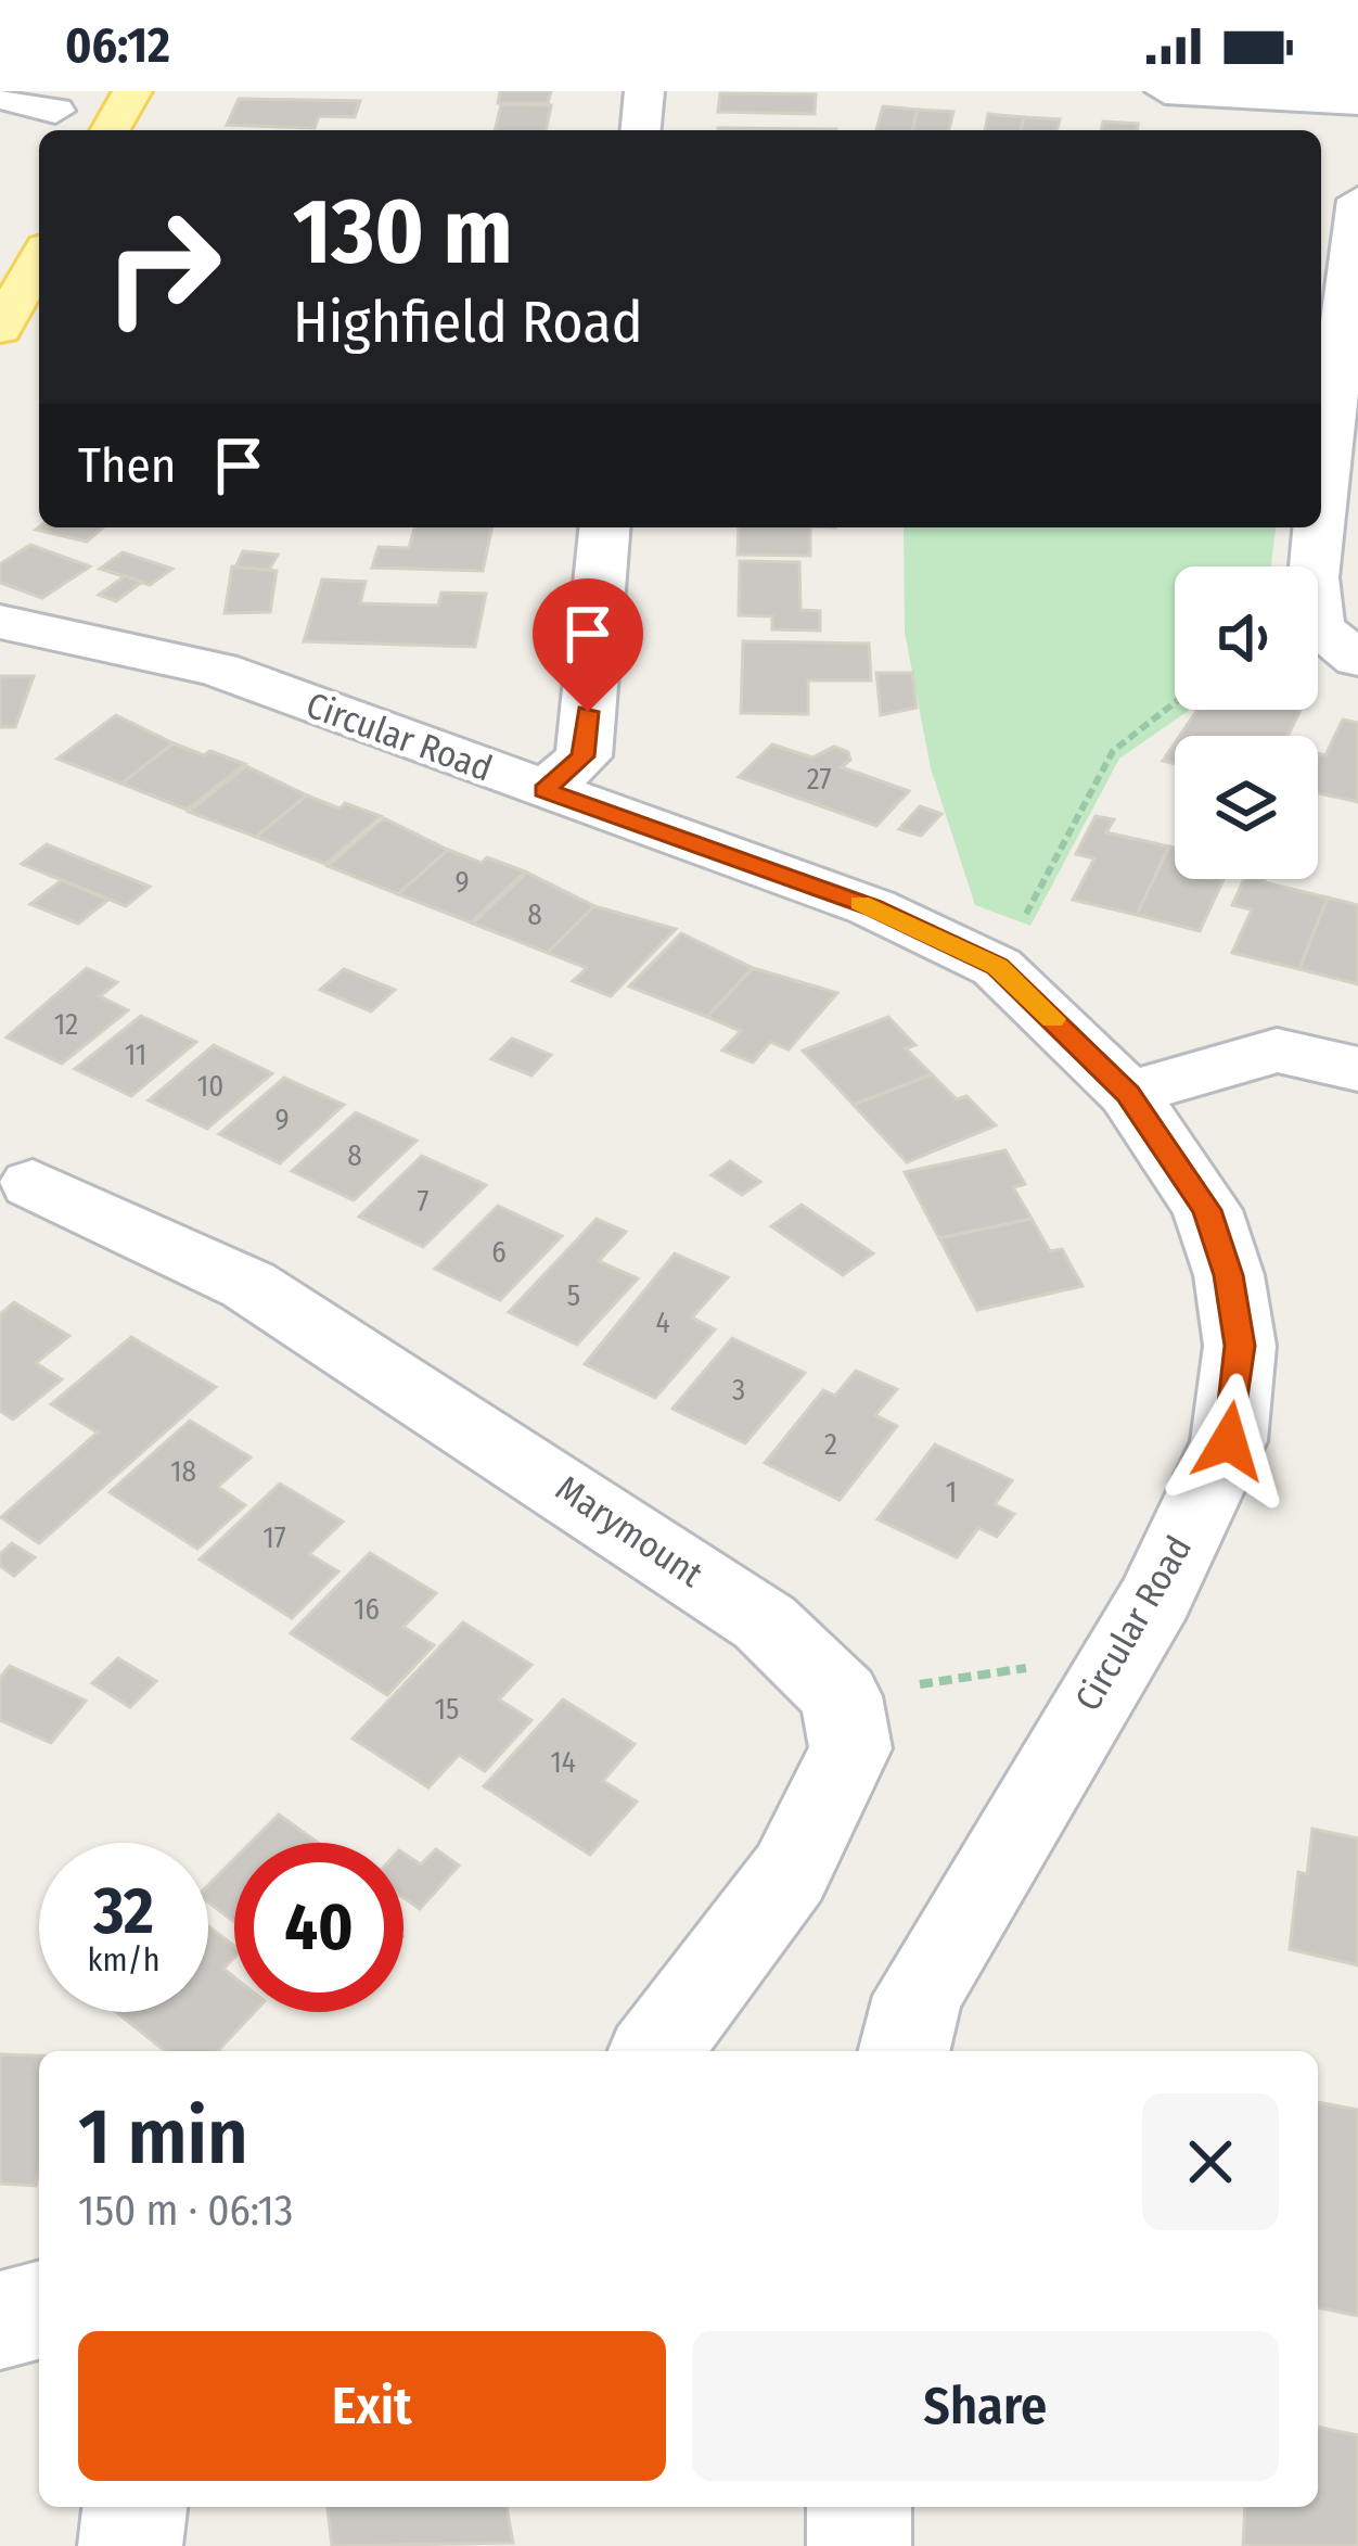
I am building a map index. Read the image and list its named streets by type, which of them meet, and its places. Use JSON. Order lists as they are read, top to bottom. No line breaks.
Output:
{"streets":{"street":["Circular Road","Marymount"]},"house_numbers":["27","9","8","12","11","10","9","8","7","6","5","4","3","2","18","1","17","16","15","14"],"page":{"status":"06:12","turn":["130 m","Highfield Road"],"then":"Then","speed":"32 km/h","limit":"40","heading":["1 min","150 m · 06:13"],"buttons":["Exit","Share"]}}
